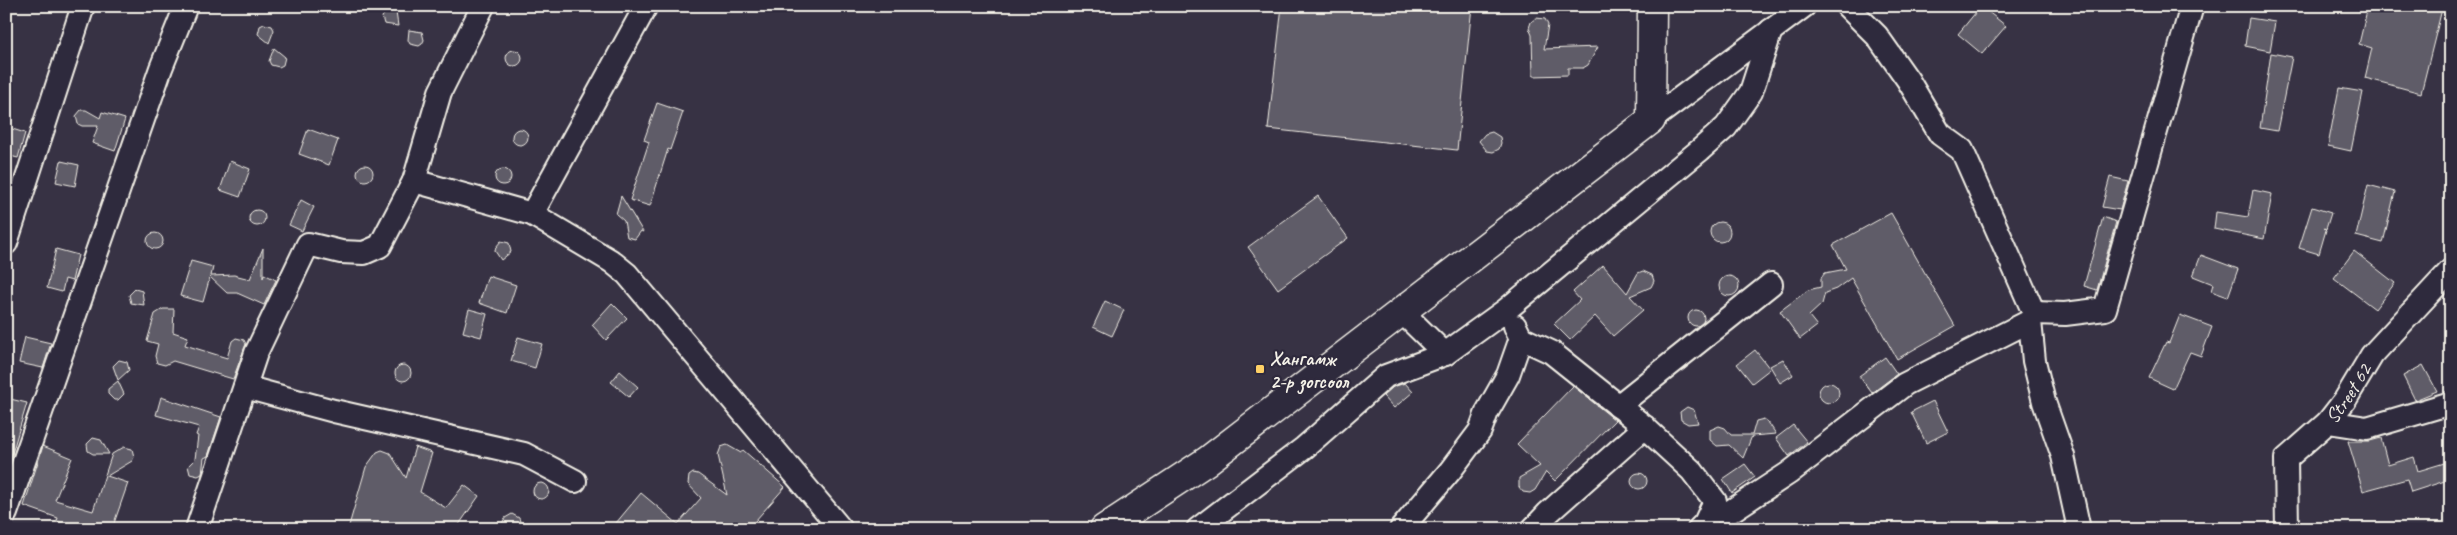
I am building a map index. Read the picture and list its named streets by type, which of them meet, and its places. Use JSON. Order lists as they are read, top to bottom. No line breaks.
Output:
{"streets":{"street":["Street 62"]},"places":{"transit":["Хангамж 2-р зогсоол"]}}
